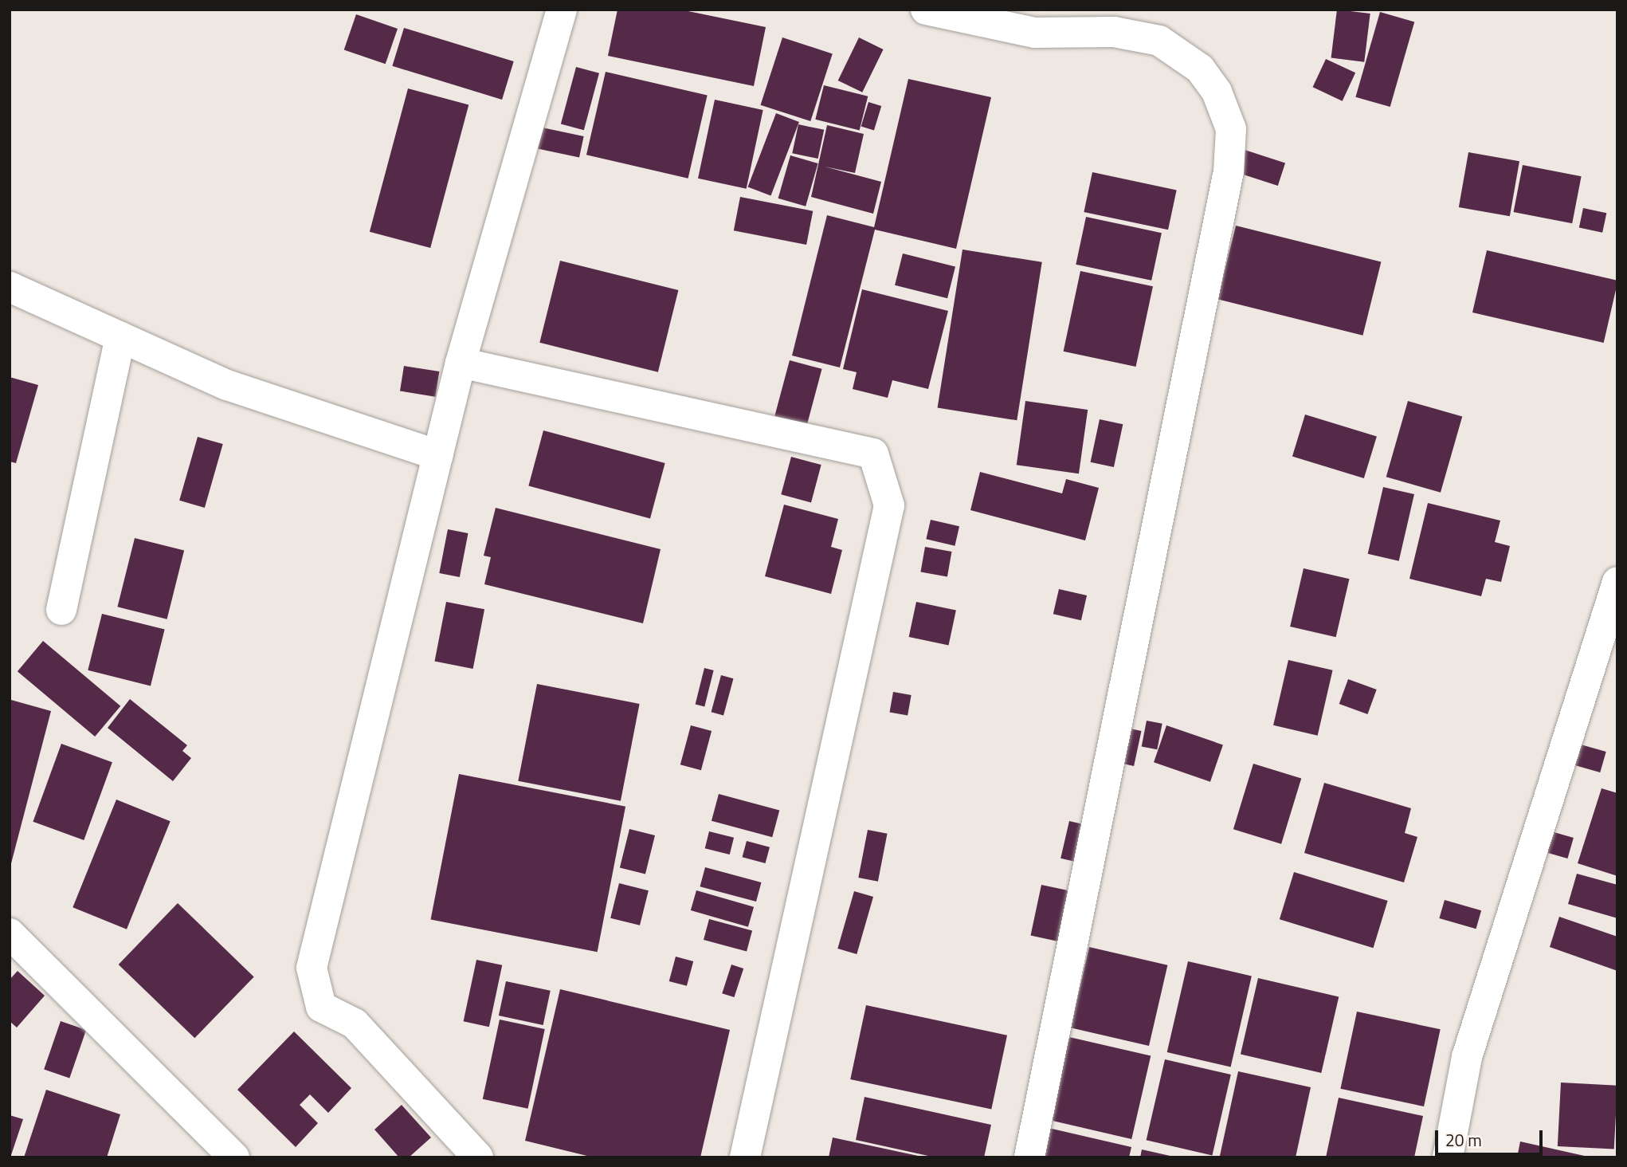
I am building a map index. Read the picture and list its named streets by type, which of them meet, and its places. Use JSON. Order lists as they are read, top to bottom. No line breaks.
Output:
{"scale_bar":"20 m"}
